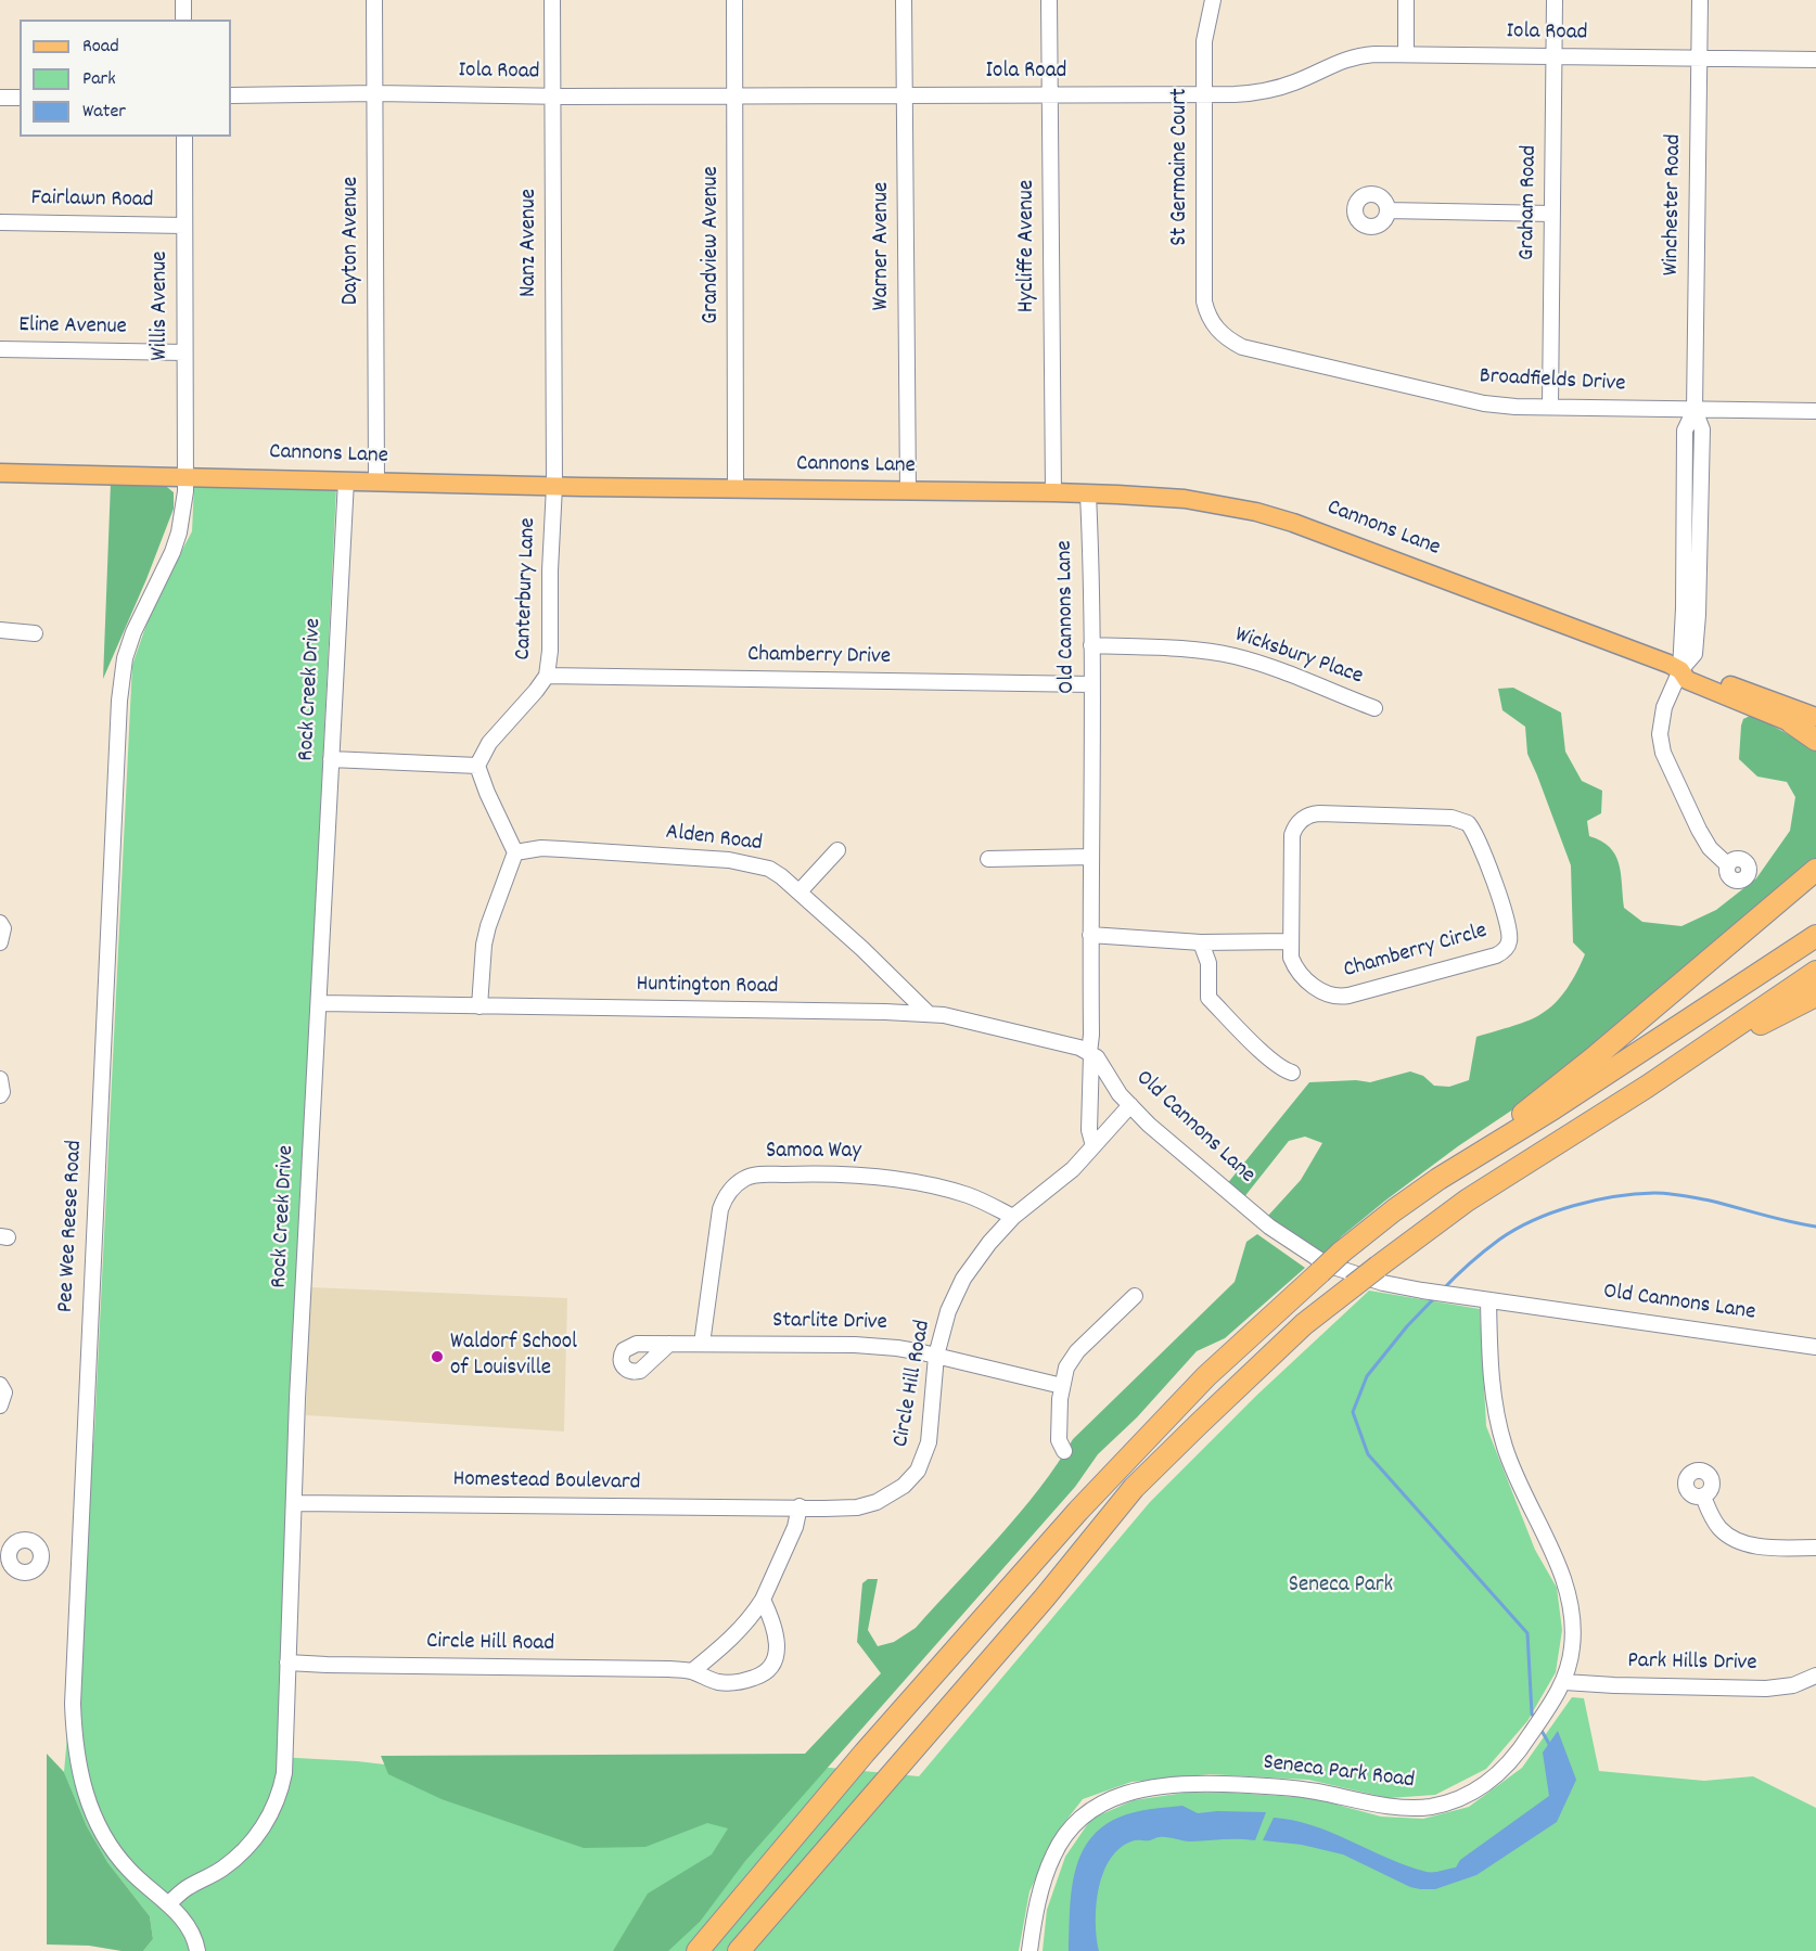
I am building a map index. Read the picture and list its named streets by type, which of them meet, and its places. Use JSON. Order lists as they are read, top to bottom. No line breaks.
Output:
{"streets":{"main road":["Cannons Lane"],"street":["Iola Road","St Germaine Court","Fairlawn Road","Graham Road","Winchester Road","Dayton Avenue","Nanz Avenue","Grandview Avenue","Warner Avenue","Hycliffe Avenue","Willis Avenue","Eline Avenue","Broadfields Drive","Canterbury Lane","Old Cannons Lane","Chamberry Drive","Wicksbury Place","Rock Creek Drive","Alden Road","Chamberry Circle","Huntington Road","Samoa Way","Pee Wee Reese Road","Starlite Drive","Circle Hill Road","Homestead Boulevard","Park Hills Drive","Seneca Park Road"]},"crossings":[["Iola Road","St Germaine Court"],["Iola Road","Graham Road"],["Iola Road","Winchester Road"],["Iola Road","Dayton Avenue"],["Iola Road","Nanz Avenue"],["Iola Road","Grandview Avenue"],["Iola Road","Warner Avenue"],["Iola Road","Hycliffe Avenue"],["St Germaine Court","Broadfields Drive"],["Fairlawn Road","Willis Avenue"],["Graham Road","Broadfields Drive"],["Winchester Road","Broadfields Drive"],["Winchester Road","Cannons Lane"],["Dayton Avenue","Cannons Lane"],["Nanz Avenue","Cannons Lane"],["Nanz Avenue","Canterbury Lane"],["Grandview Avenue","Cannons Lane"],["Warner Avenue","Cannons Lane"],["Hycliffe Avenue","Cannons Lane"],["Willis Avenue","Eline Avenue"],["Willis Avenue","Cannons Lane"],["Willis Avenue","Pee Wee Reese Road"],["Cannons Lane","Canterbury Lane"],["Cannons Lane","Old Cannons Lane"],["Cannons Lane","Rock Creek Drive"],["Cannons Lane","Pee Wee Reese Road"],["Canterbury Lane","Chamberry Drive"],["Old Cannons Lane","Chamberry Drive"],["Old Cannons Lane","Wicksbury Place"],["Old Cannons Lane","Huntington Road"],["Old Cannons Lane","Circle Hill Road"],["Old Cannons Lane","Seneca Park Road"],["Rock Creek Drive","Huntington Road"],["Rock Creek Drive","Pee Wee Reese Road"],["Rock Creek Drive","Circle Hill Road"],["Rock Creek Drive","Homestead Boulevard"],["Alden Road","Huntington Road"],["Samoa Way","Starlite Drive"],["Samoa Way","Circle Hill Road"],["Starlite Drive","Circle Hill Road"],["Circle Hill Road","Homestead Boulevard"],["Park Hills Drive","Seneca Park Road"]],"parks":["Seneca Park"],"places":["Waldorf School of Louisville"],"legend":["Road","Park","Water"]}
